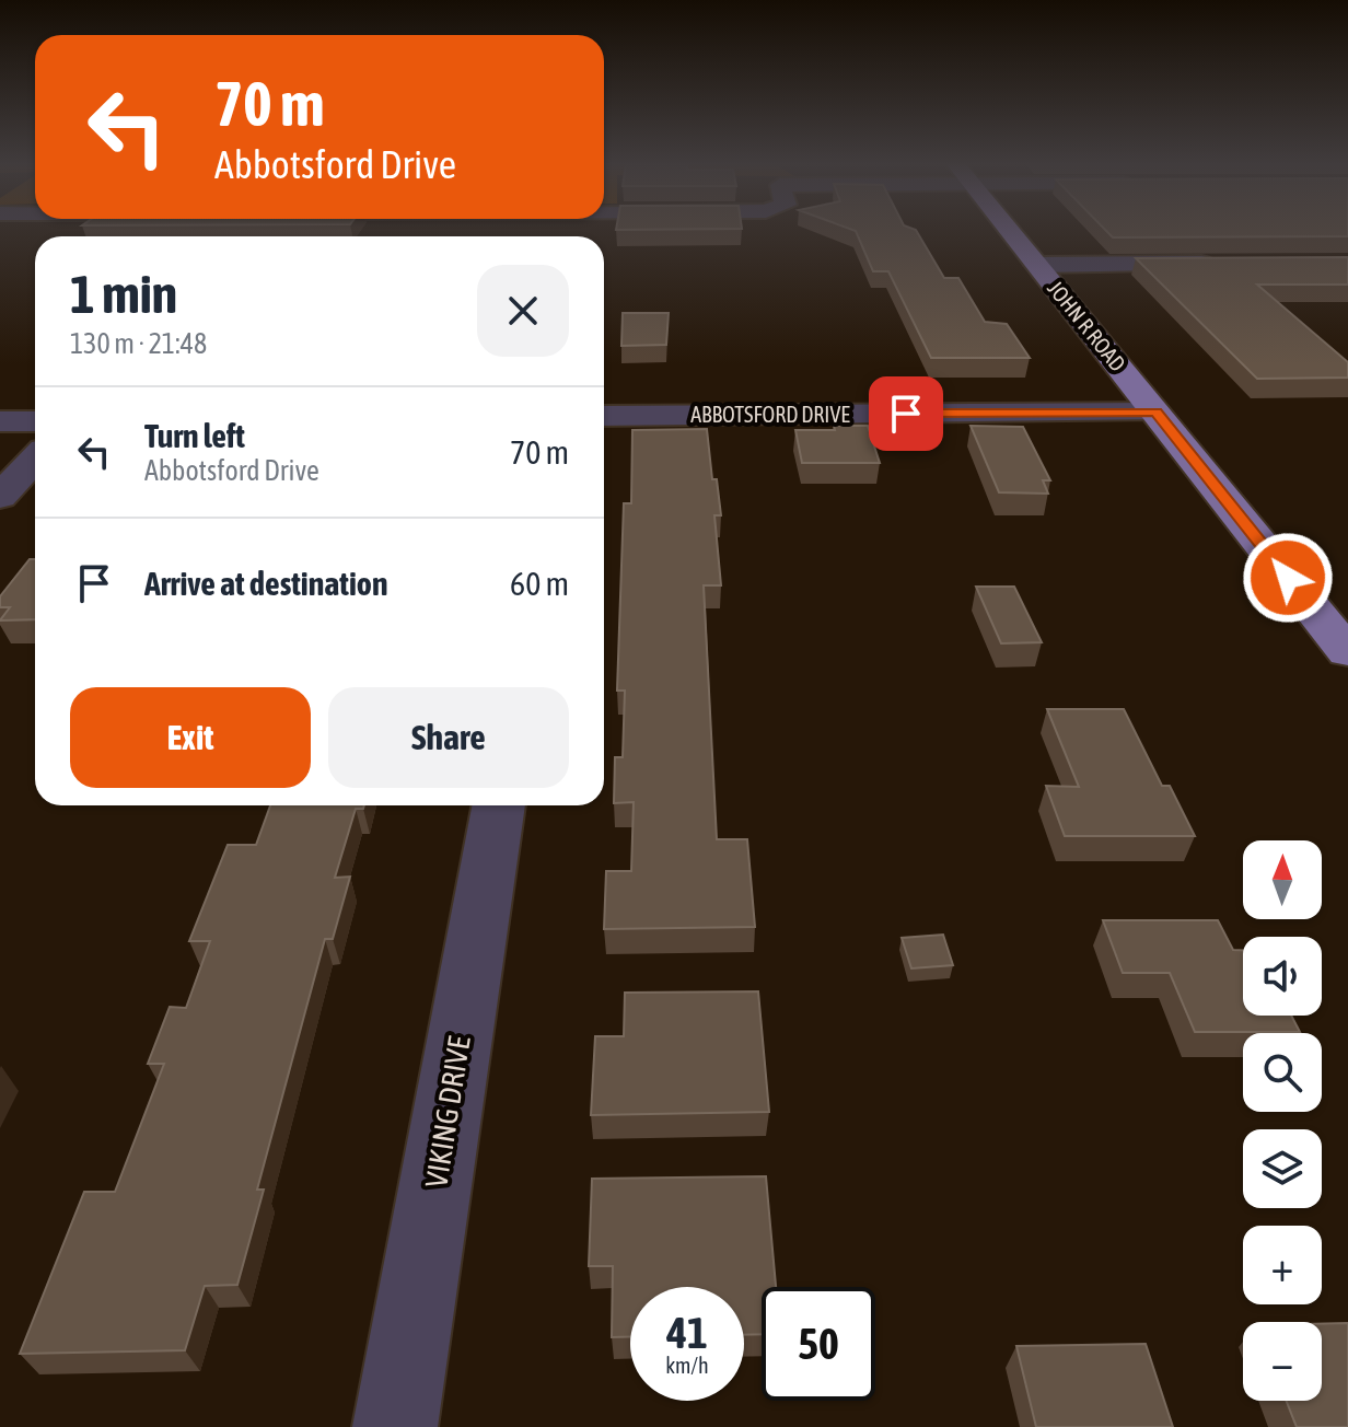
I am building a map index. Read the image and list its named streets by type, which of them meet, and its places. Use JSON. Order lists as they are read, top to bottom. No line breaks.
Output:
{"streets":{"main road":["JOHN R ROAD"],"street":["ABBOTSFORD DRIVE","VIKING DRIVE"]},"crossings":[["JOHN R ROAD","ABBOTSFORD DRIVE"]],"north":"top","page":{"turn":["70 m","Abbotsford Drive"],"heading":["1 min","130 m · 21:48"],"list":[{"name":"Turn left","note":"Abbotsford Drive","value":"70 m"},{"name":"Arrive at destination","value":"60 m"}],"buttons":["Exit","Share"],"map_buttons":["+","−"],"speed":"41 km/h","limit":"50"}}
